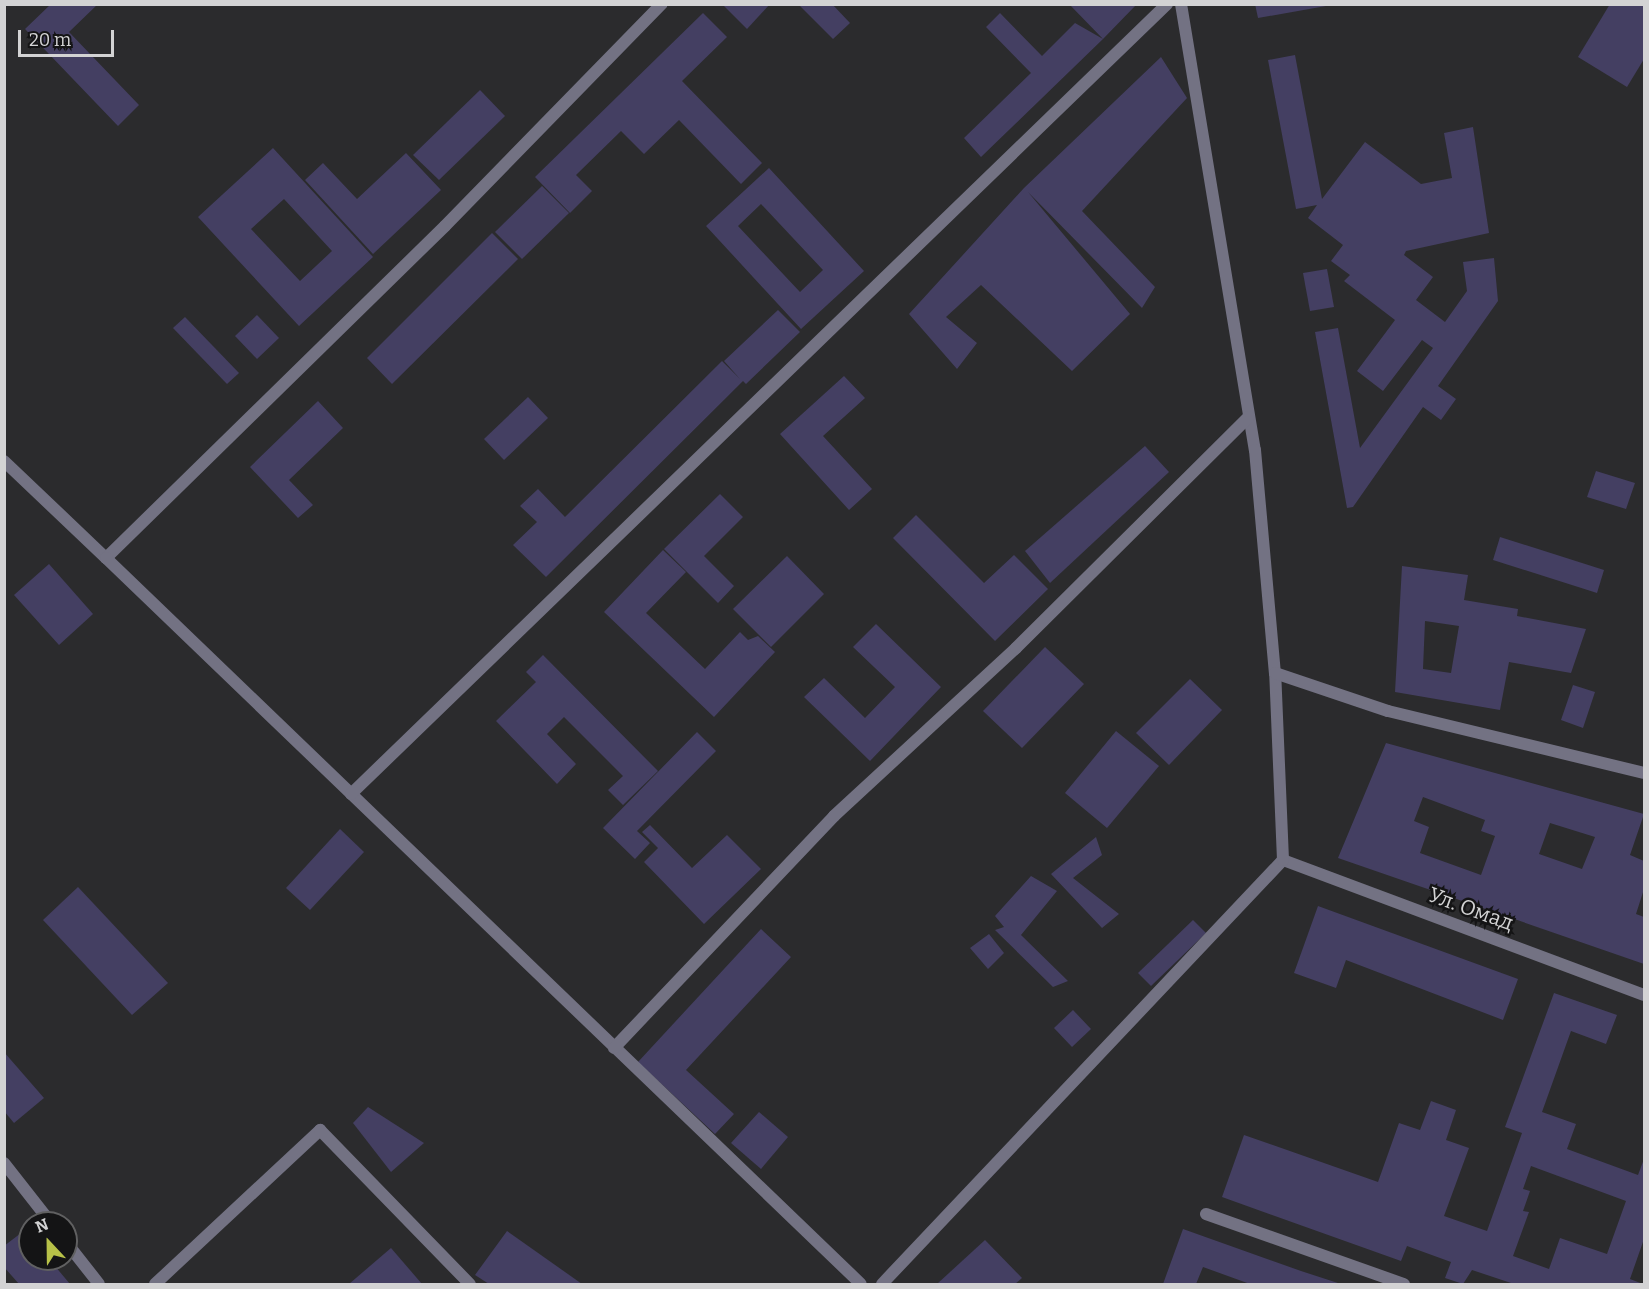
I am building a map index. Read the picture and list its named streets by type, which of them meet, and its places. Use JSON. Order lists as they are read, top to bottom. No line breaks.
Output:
{"streets":{"street":["Ул. Омад"]},"scale_bar":"20 m","north":"top"}
